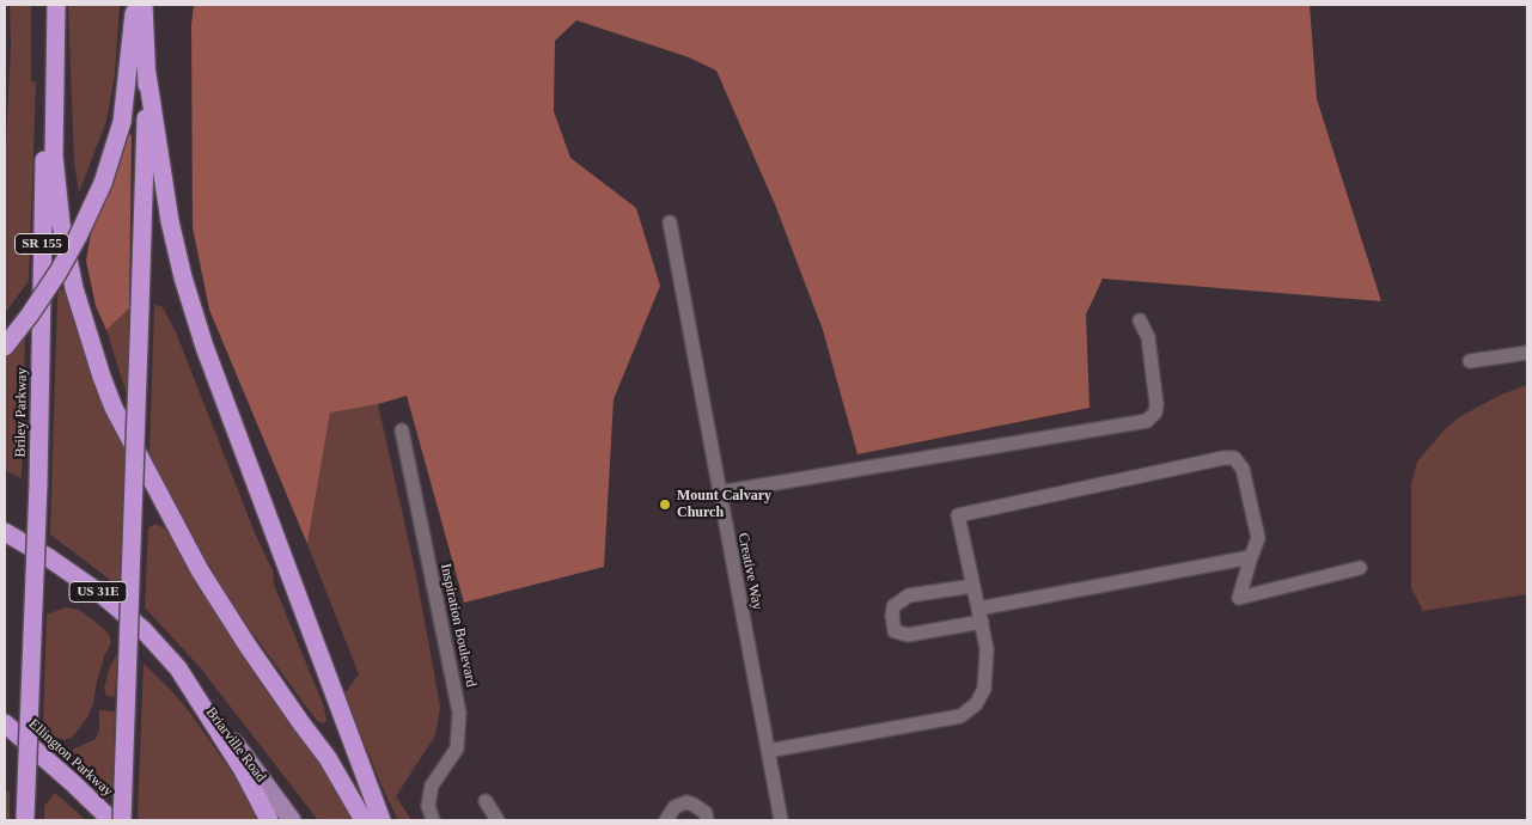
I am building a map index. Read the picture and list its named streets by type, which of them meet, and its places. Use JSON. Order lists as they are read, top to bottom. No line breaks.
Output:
{"streets":{"highway":["SR 155","Briley Parkway","US 31E","Ellington Parkway"],"main road":["Briarville Road"],"street":["Creative Way","Inspiration Boulevard"]},"crossings":[["US 31E","Briarville Road"]],"places":["Mount Calvary Church"]}
